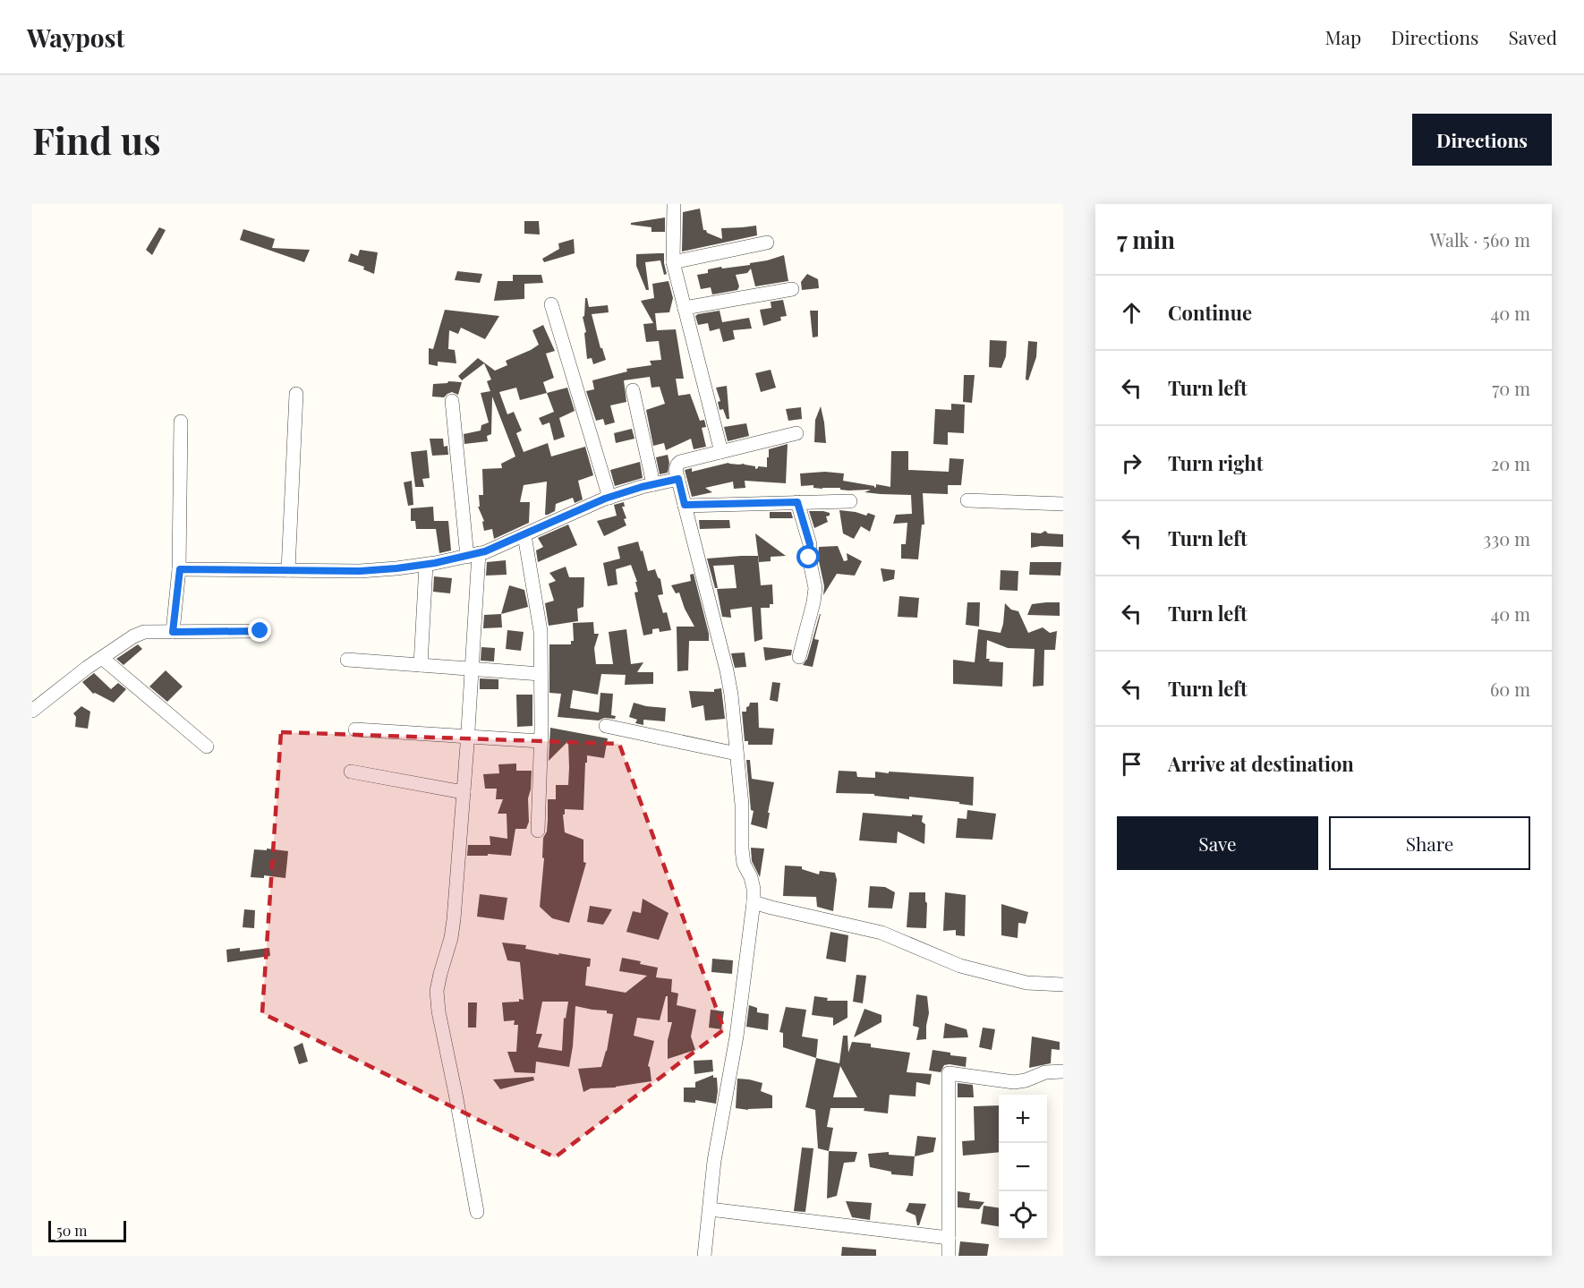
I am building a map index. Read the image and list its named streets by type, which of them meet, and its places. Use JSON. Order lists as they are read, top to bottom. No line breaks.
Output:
{"scale_bar":"50 m","page":{"header":"Waypost","nav":["Map","Directions","Saved"],"buttons":["Directions",["Save","Share"]],"title":"Find us","heading":["7 min","Walk · 560 m"],"list":[["Continue","40 m"],["Turn left","70 m"],["Turn right","20 m"],["Turn left","330 m"],["Turn left","40 m"],["Turn left","60 m"],"Arrive at destination"],"map_buttons":["+","−"],"scale":"50 m"}}
